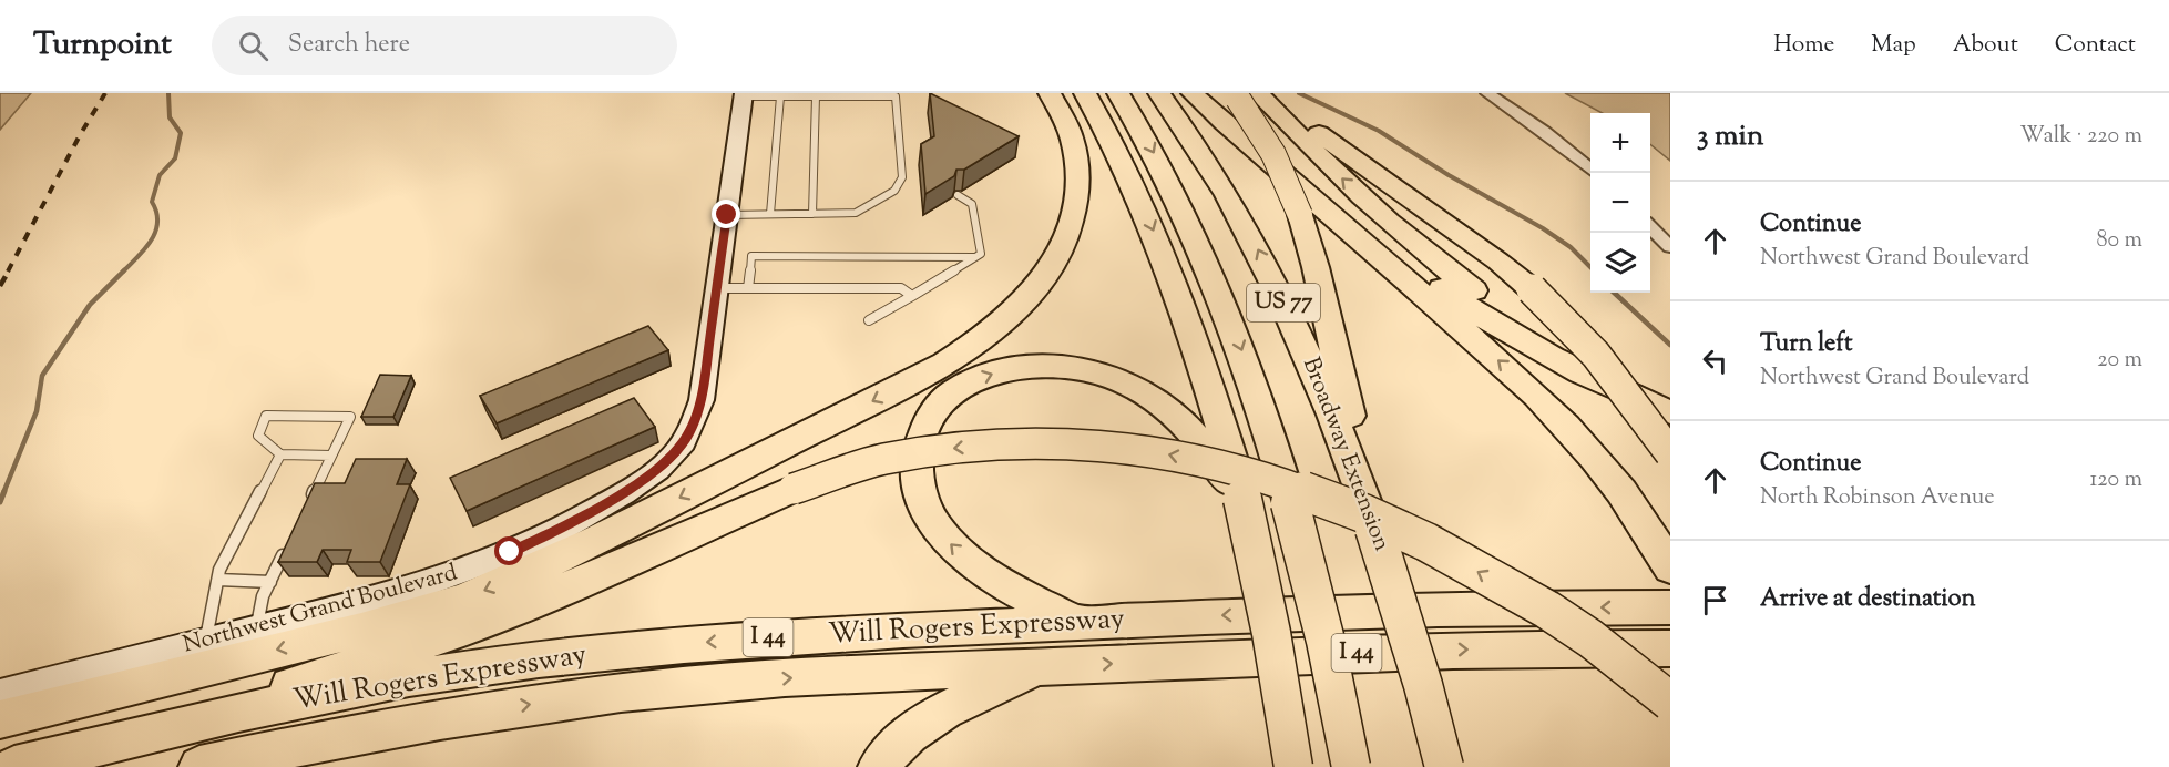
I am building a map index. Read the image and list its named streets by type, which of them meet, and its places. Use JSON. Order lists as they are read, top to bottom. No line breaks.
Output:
{"streets":{"highway":["US 77","Broadway Extension","Will Rogers Expressway","I 44"],"street":["Northwest Grand Boulevard"]},"page":{"header":"Turnpoint","search":"Search here","nav":["Home","Map","About","Contact"],"heading":["3 min","Walk · 220 m"],"map_buttons":["+","−"],"list":[["Continue","Northwest Grand Boulevard","80 m"],["Turn left","Northwest Grand Boulevard","20 m"],["Continue","North Robinson Avenue","120 m"],"Arrive at destination"]}}
